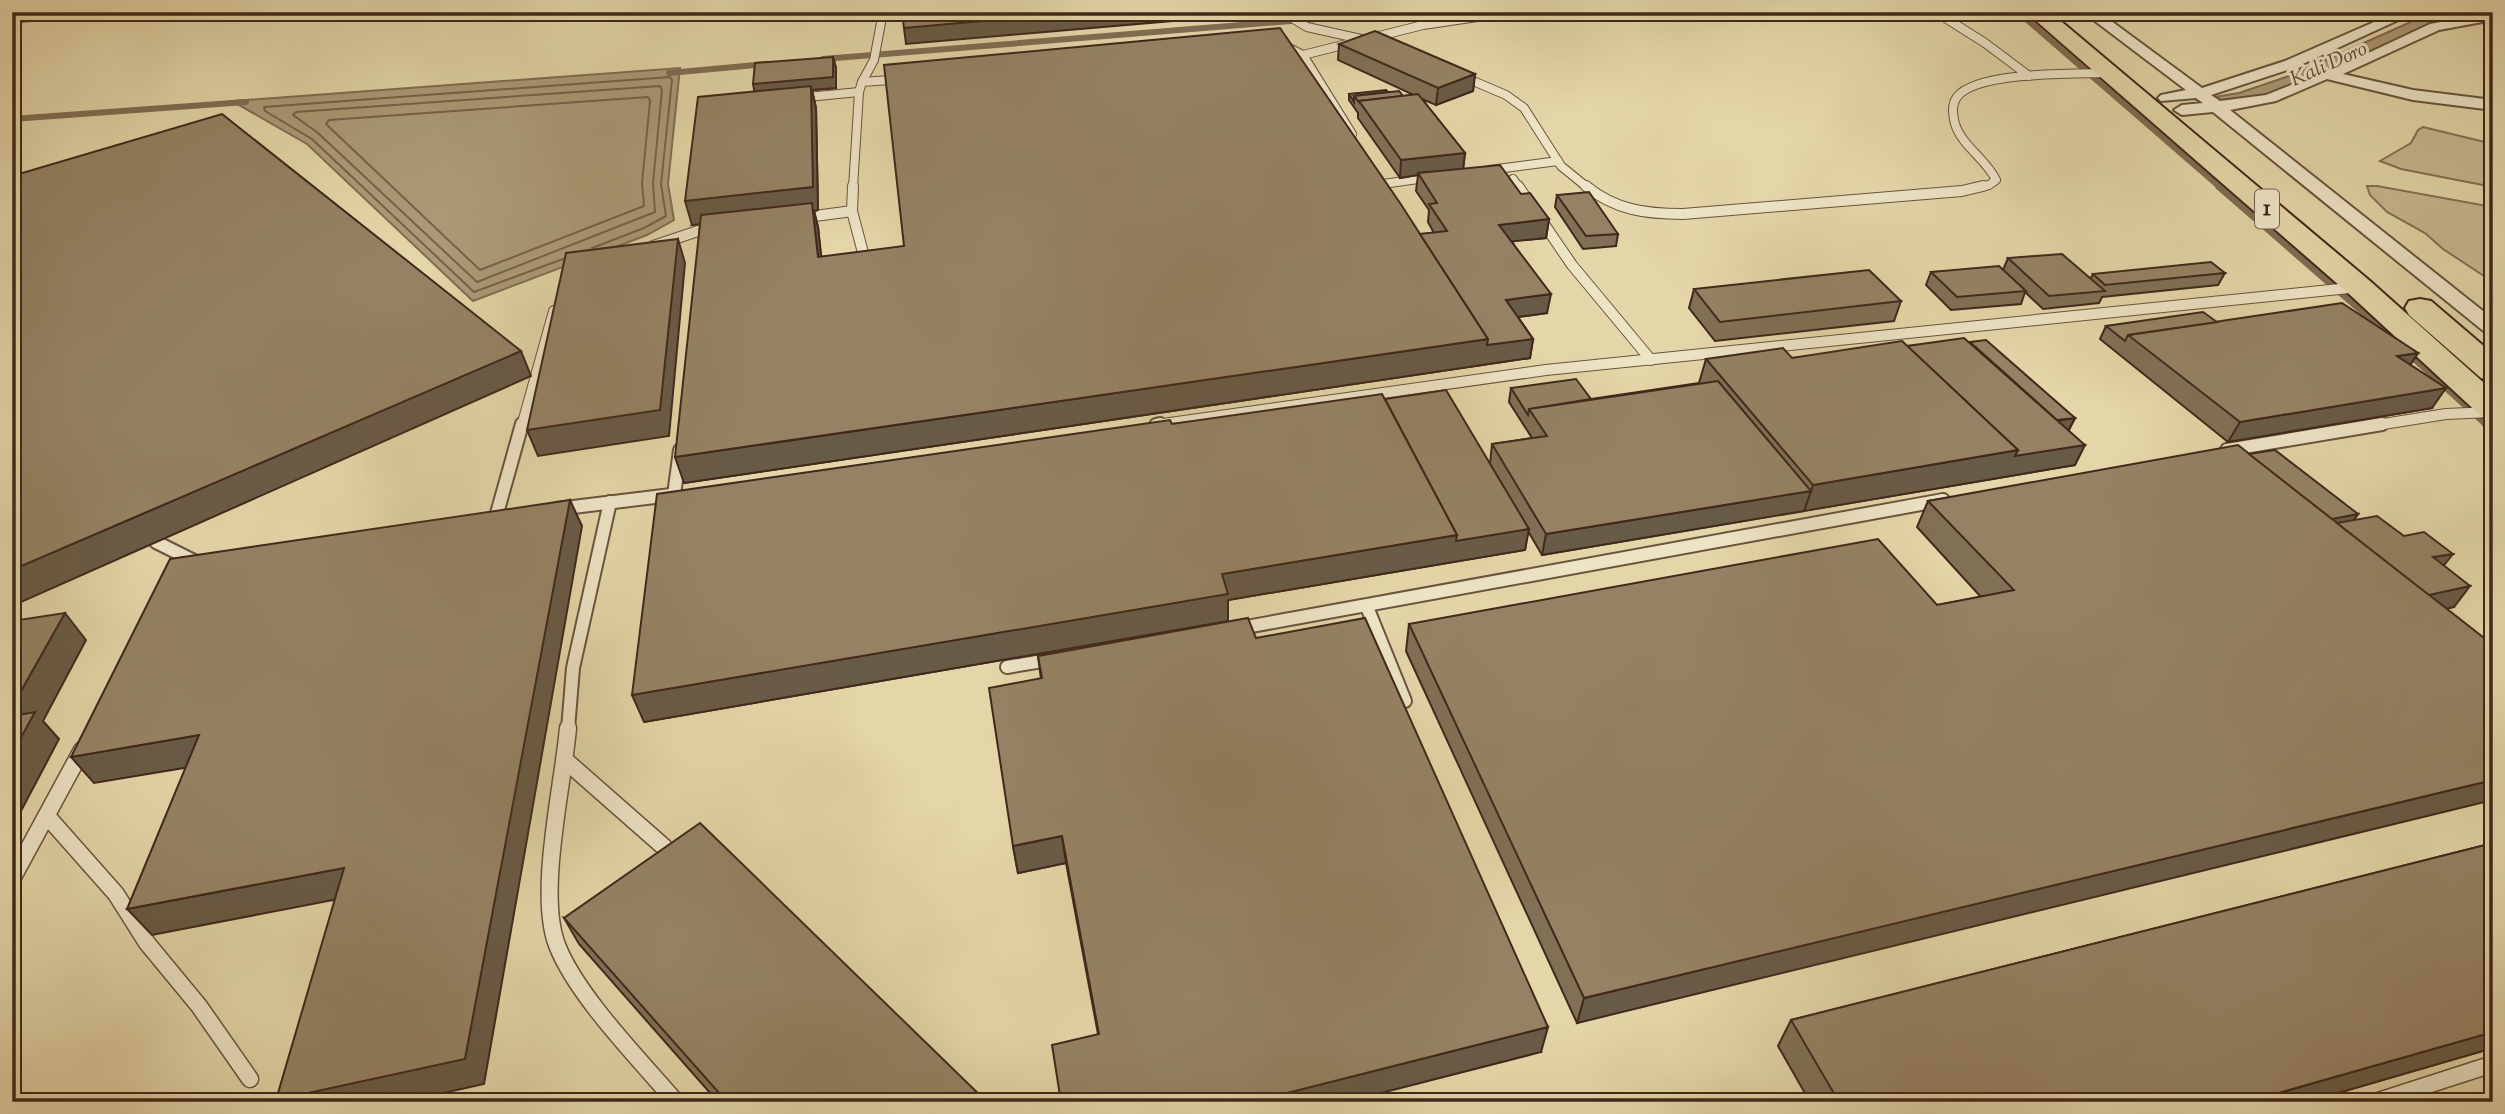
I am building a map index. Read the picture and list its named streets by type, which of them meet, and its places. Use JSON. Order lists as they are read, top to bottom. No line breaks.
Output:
{"streets":{"highway":["1"]},"water":["Kali Doro"]}
